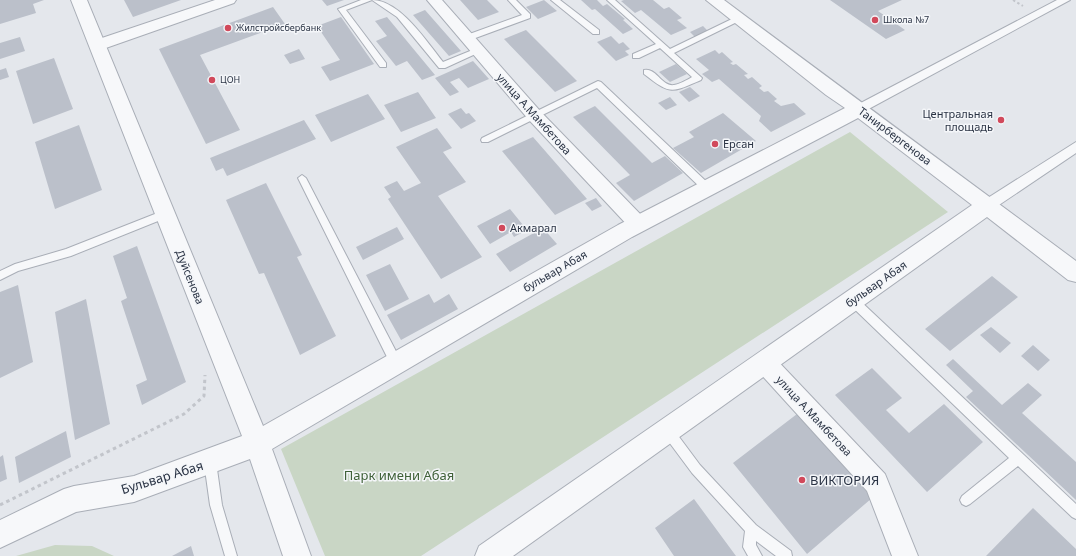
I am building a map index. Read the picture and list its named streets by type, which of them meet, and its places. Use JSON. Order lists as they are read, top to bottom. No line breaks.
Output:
{"streets":{"street":["улица А.Мамбетова","Танирбергенова","бульвар Абая","Дуйсенова","Бульвар Абая"]},"crossings":[["улица А.Мамбетова","бульвар Абая"],["Танирбергенова","бульвар Абая"],["бульвар Абая","Дуйсенова"],["бульвар Абая","Бульвар Абая"],["Дуйсенова","Бульвар Абая"]],"parks":["Парк имени Абая"],"places":["Школа №7","Жилстройсбербанк","ЦОН","Центральная площадь","Ерсан","Акмарал","ВИКТОРИЯ"]}
